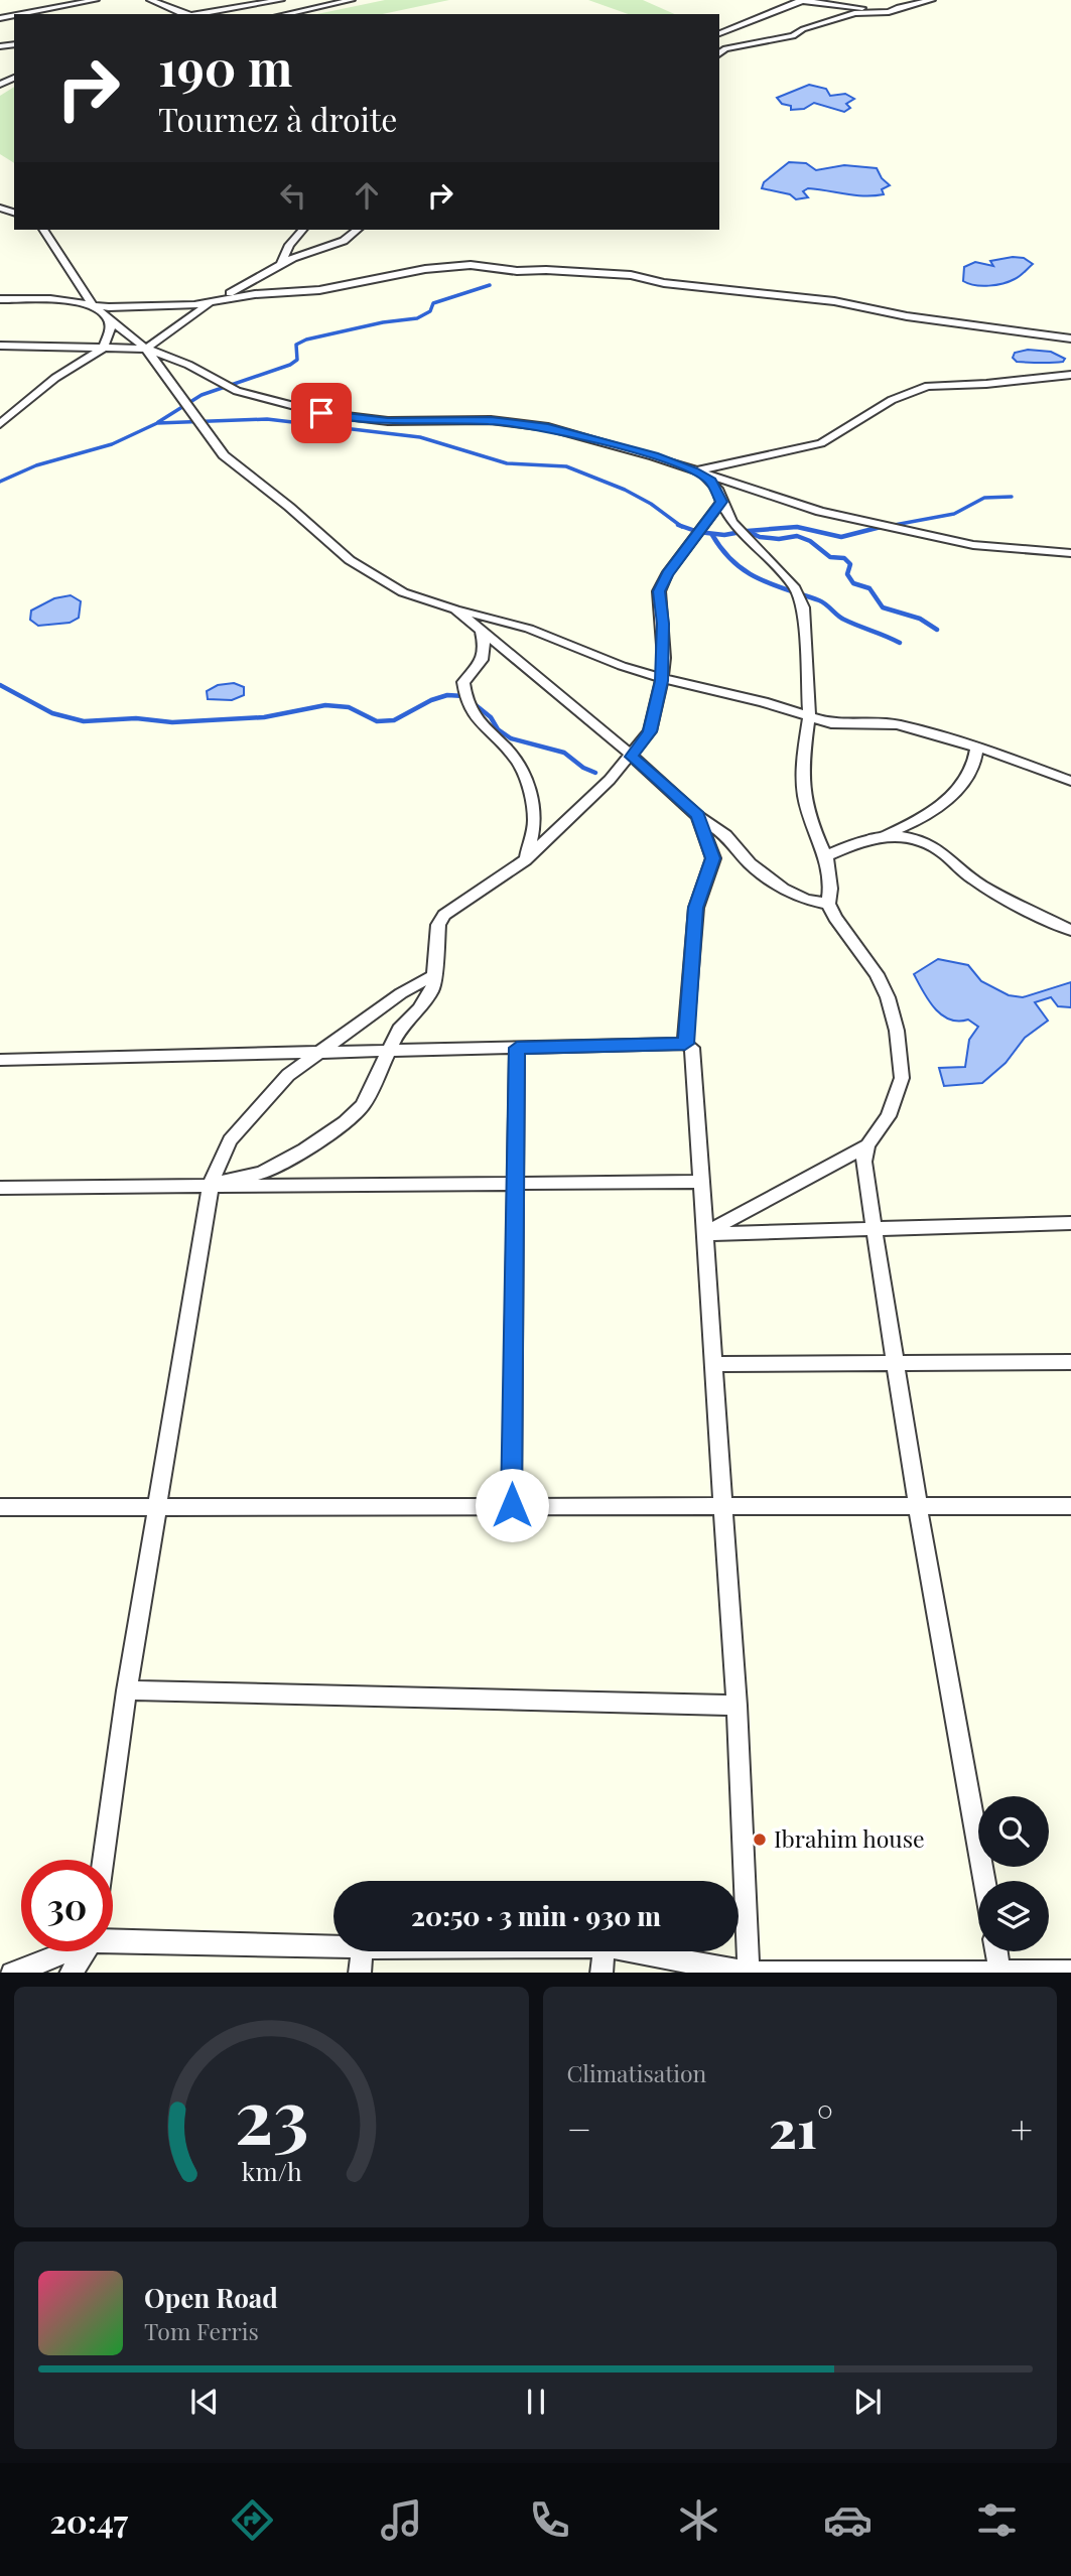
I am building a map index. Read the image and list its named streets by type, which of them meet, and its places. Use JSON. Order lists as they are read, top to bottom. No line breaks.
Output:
{"places":["Ibrahim house"],"page":{"turn":["190 m","Tournez à droite"],"limit":"30","trip":"20:50 · 3 min · 930 m","tile":"Climatisation","heat":["−","21°","+"],"song":["Open Road","Tom Ferris"],"tabs":"20:47","gauge":["23","km/h"]}}
